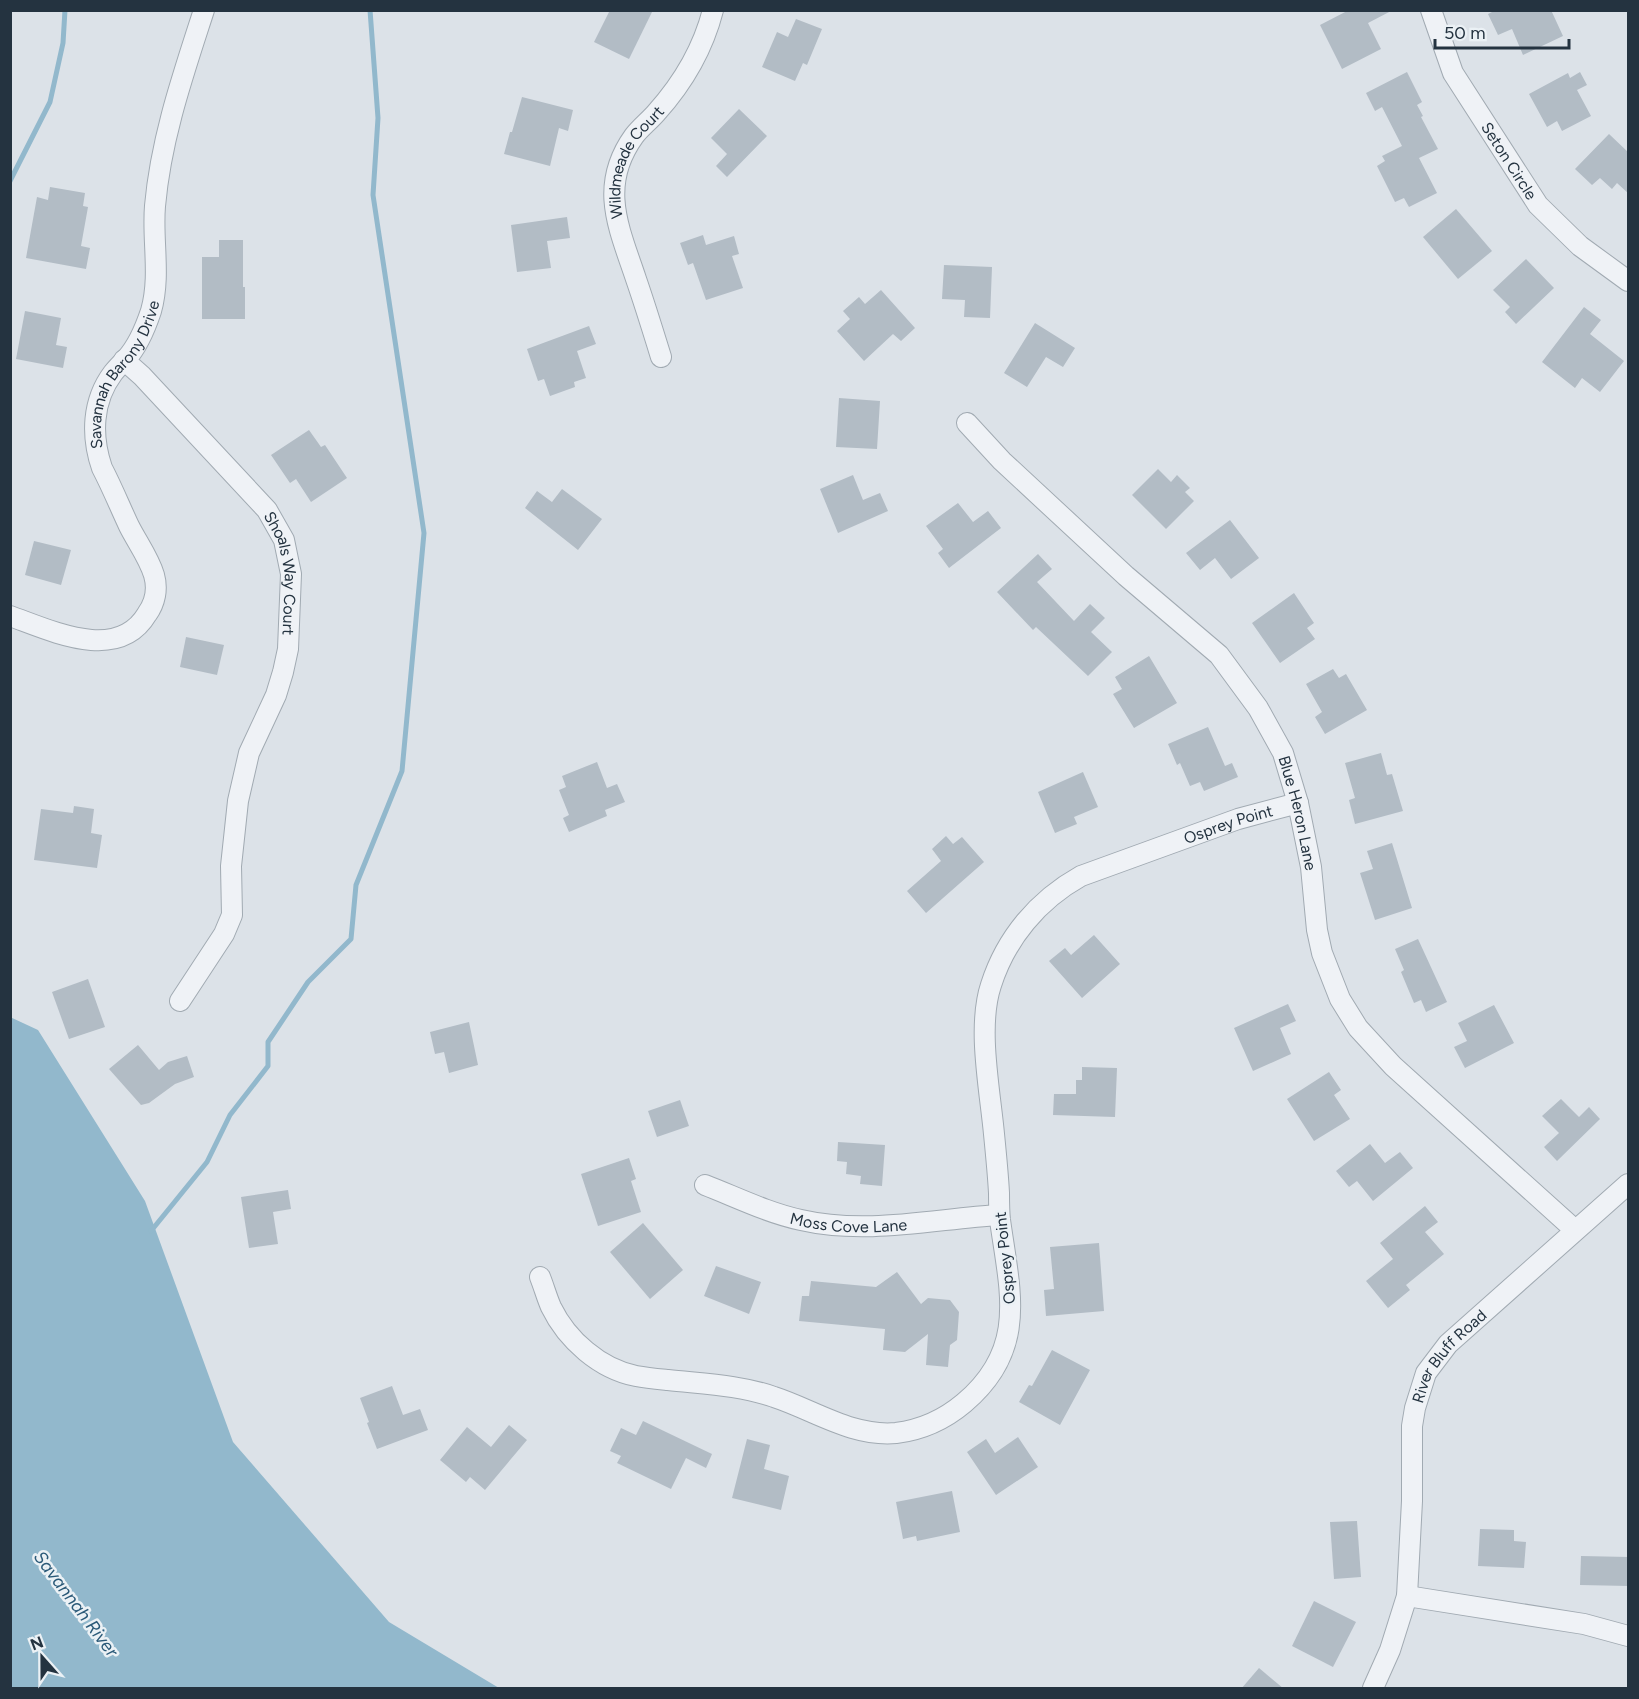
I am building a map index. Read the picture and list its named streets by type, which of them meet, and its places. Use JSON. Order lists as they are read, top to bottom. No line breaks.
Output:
{"streets":{"street":["Seton Circle","Wildmeade Court","Savannah Barony Drive","Shoals Way Court","Blue Heron Lane","Osprey Point","Moss Cove Lane","River Bluff Road"]},"crossings":[["Savannah Barony Drive","Shoals Way Court"],["Blue Heron Lane","Osprey Point"],["Blue Heron Lane","River Bluff Road"],["Osprey Point","Moss Cove Lane"]],"water":["Savannah River"],"scale_bar":"50 m","north":"top"}
